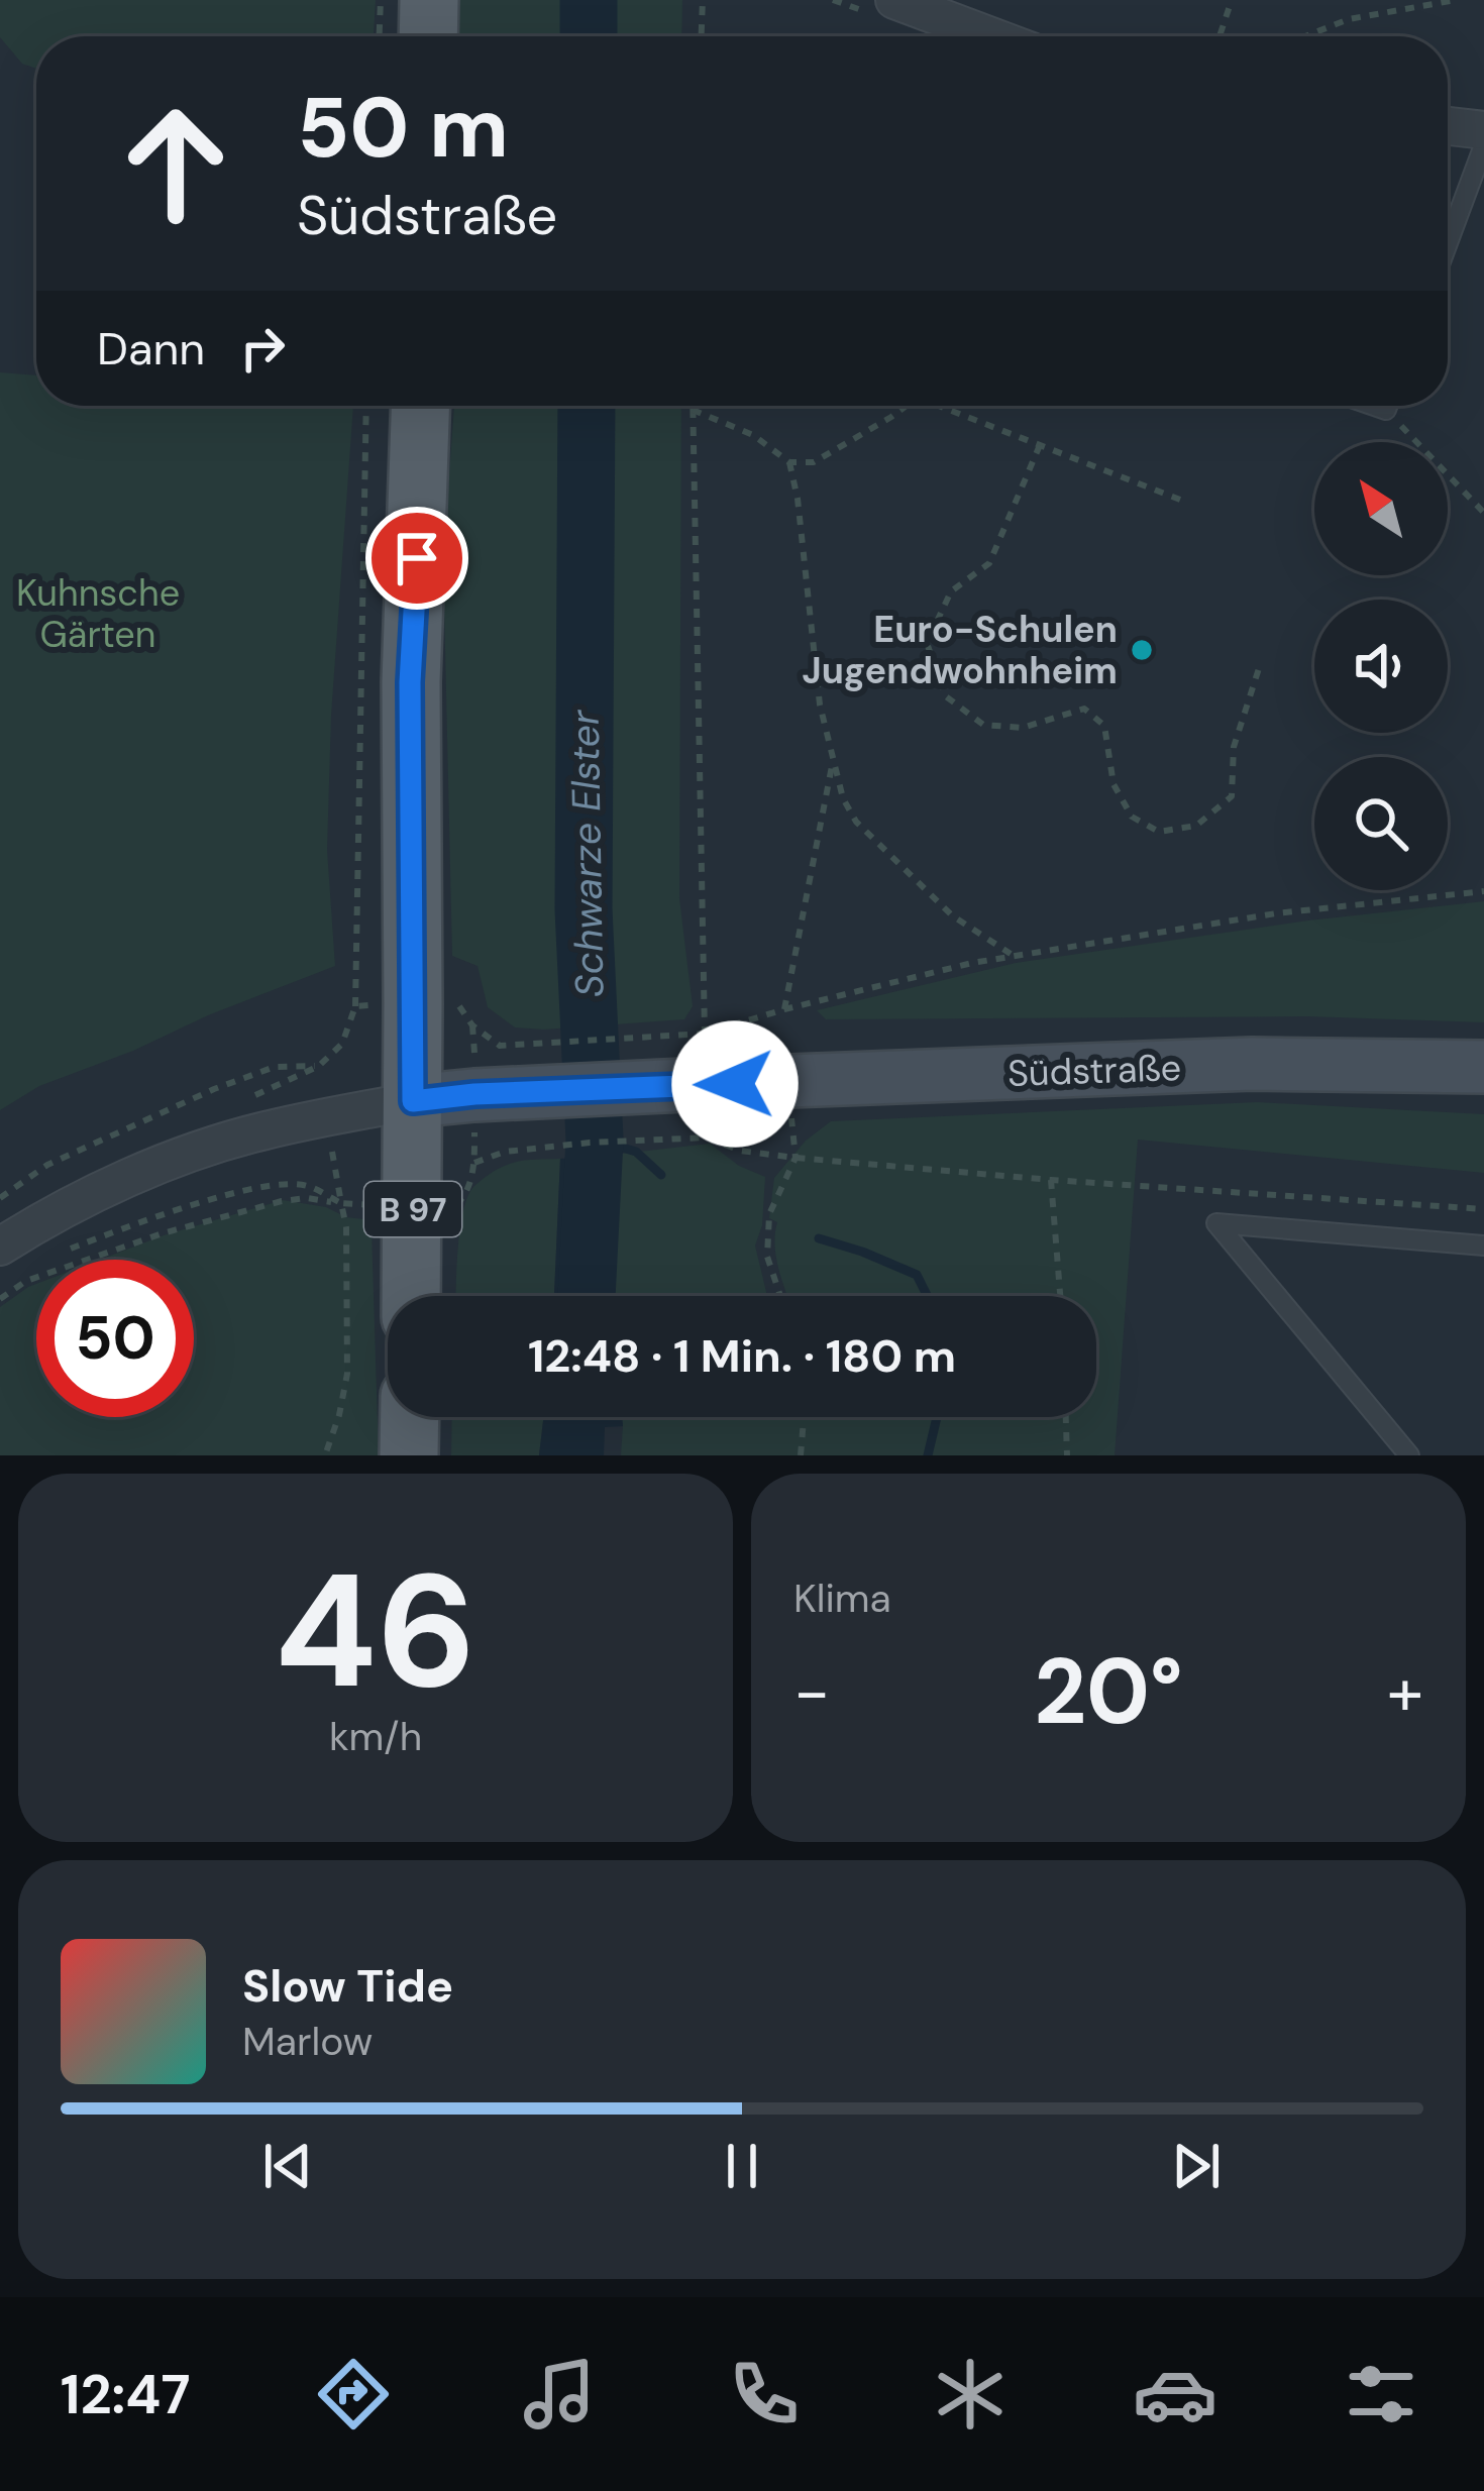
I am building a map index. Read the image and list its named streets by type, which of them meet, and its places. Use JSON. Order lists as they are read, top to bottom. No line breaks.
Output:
{"streets":{"main road":["Südstraße","B 97"]},"water":["Schwarze Elster"],"parks":["Kuhnsche Gärten"],"places":["Euro-Schulen Jugendwohnheim"],"north":"top left","page":{"turn":["50 m","Südstraße"],"then":"Dann","limit":"50","trip":"12:48 · 1 Min. · 180 m","tile":[["46","km/h"],"Klima"],"heat":["−","20°","+"],"song":["Slow Tide","Marlow"],"tabs":"12:47"}}
